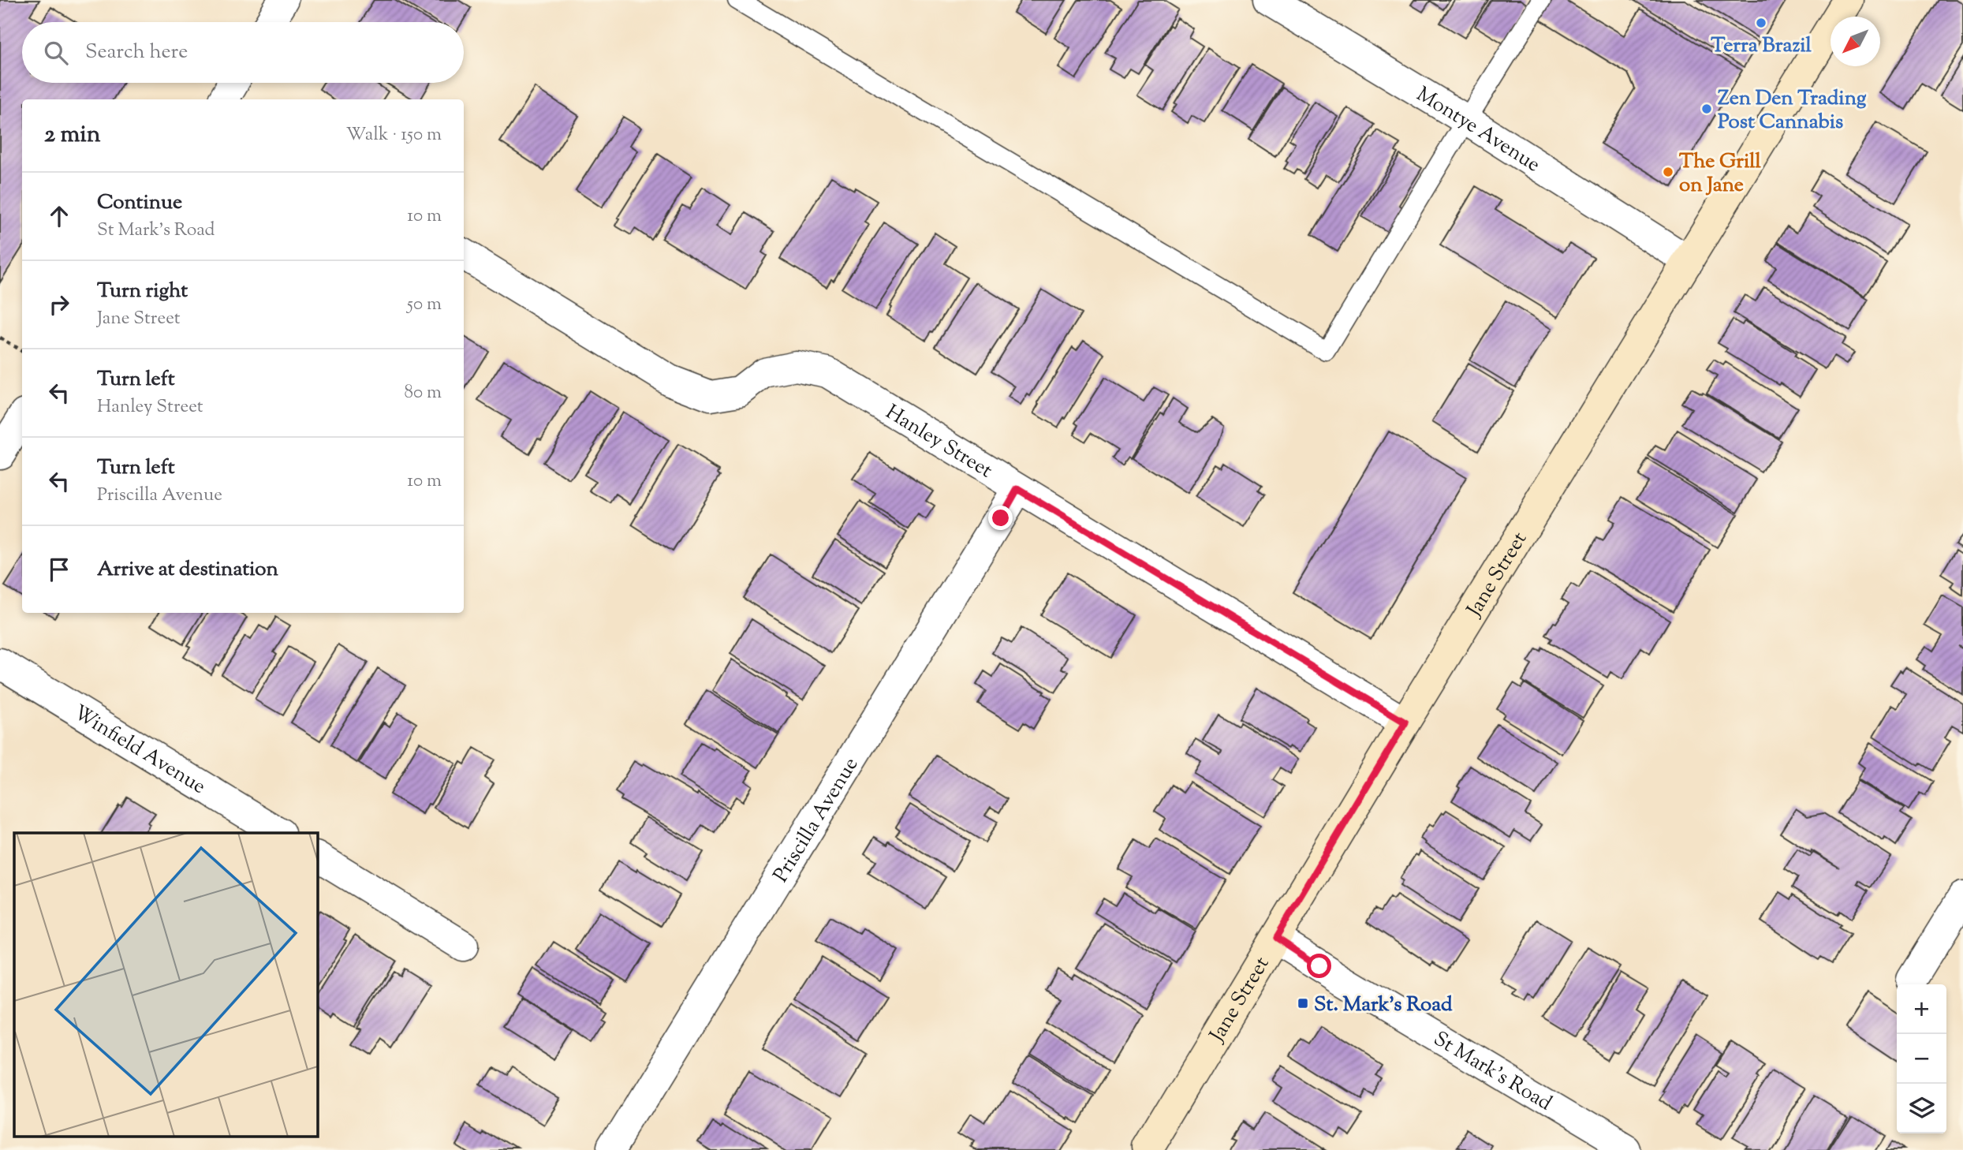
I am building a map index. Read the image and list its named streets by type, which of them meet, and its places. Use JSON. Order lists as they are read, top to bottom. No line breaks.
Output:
{"streets":{"main road":["Jane Street"],"street":["Montye Avenue","Hanley Street","Winfield Avenue","Priscilla Avenue","St Mark's Road"]},"crossings":[["Montye Avenue","Jane Street"],["Hanley Street","Jane Street"],["Hanley Street","Priscilla Avenue"],["Jane Street","St Mark's Road"]],"places":{"other":["Terra Brazil","Zen Den Trading Post Cannabis","The Grill on Jane"],"transit":["St. Mark's Road"]},"north":"bottom left","page":{"search":"Search here","heading":["2 min","Walk · 150 m"],"list":[["Continue","St Mark's Road","10 m"],["Turn right","Jane Street","50 m"],["Turn left","Hanley Street","80 m"],["Turn left","Priscilla Avenue","10 m"],"Arrive at destination"],"map_buttons":["+","−"]}}
